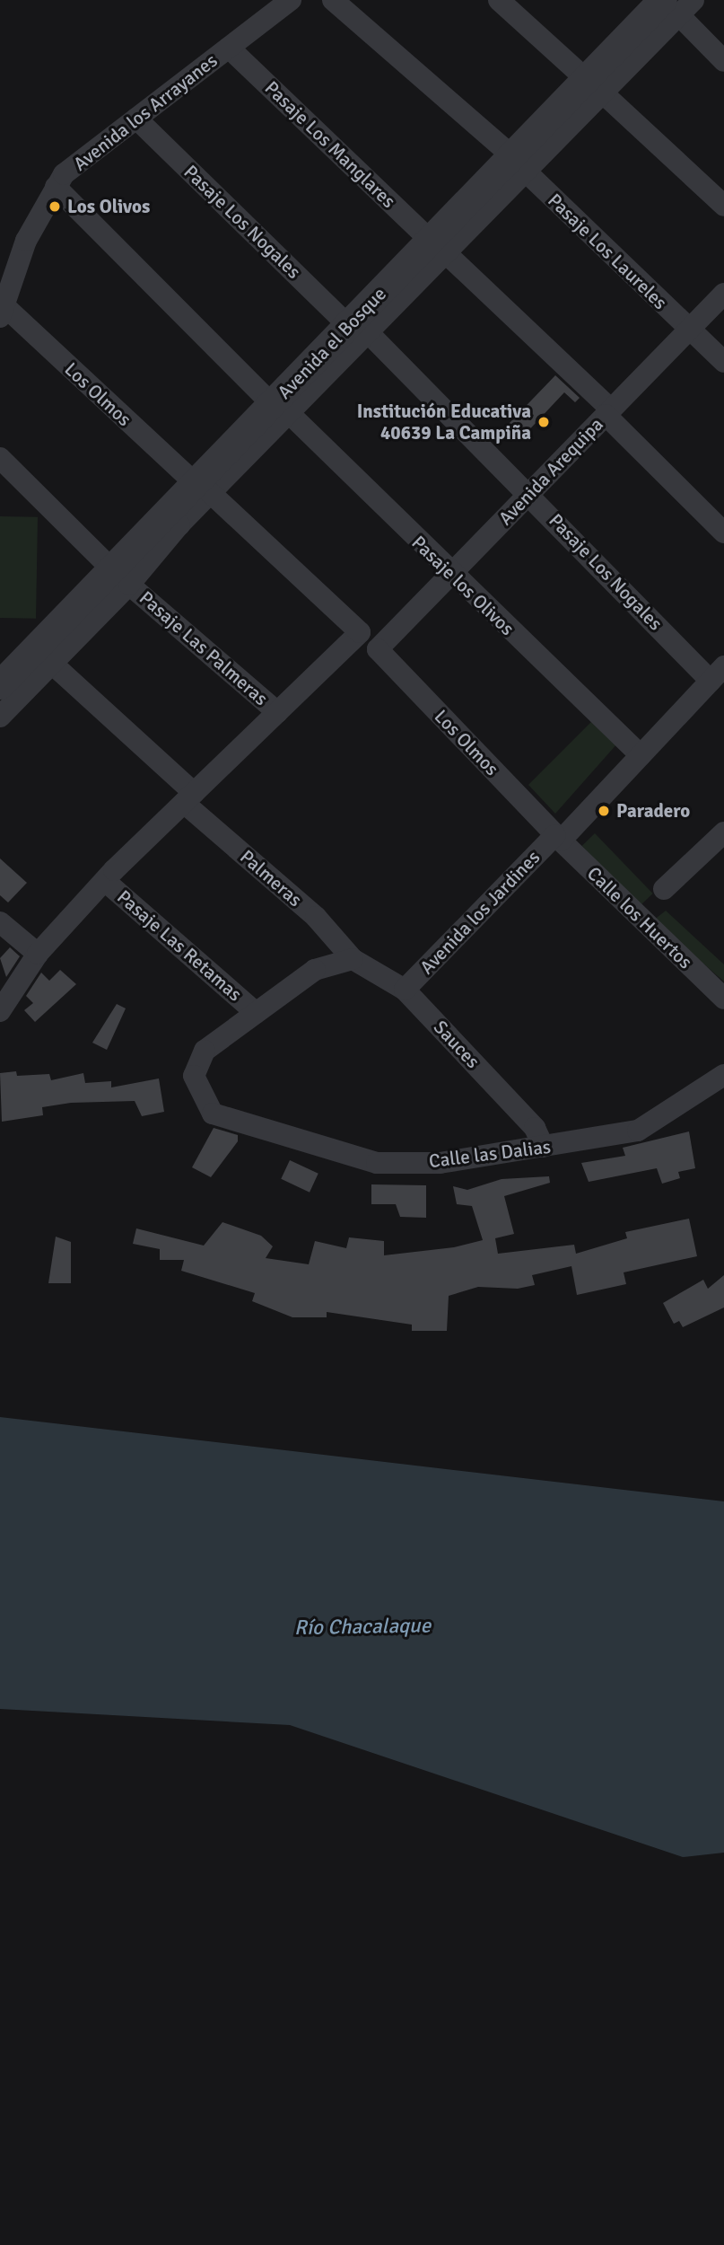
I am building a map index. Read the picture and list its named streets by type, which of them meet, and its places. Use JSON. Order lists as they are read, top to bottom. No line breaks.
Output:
{"streets":{"street":["Avenida los Arrayanes","Pasaje Los Manglares","Pasaje Los Nogales","Pasaje Los Laureles","Avenida el Bosque","Los Olmos","Avenida Arequipa","Pasaje los Olivos","Pasaje Las Palmeras","Palmeras","Avenida los Jardines","Calle los Huertos","Pasaje Las Retamas","Sauces","Calle las Dalias"]},"crossings":[["Avenida los Arrayanes","Pasaje Los Manglares"],["Avenida los Arrayanes","Pasaje Los Nogales"],["Avenida los Arrayanes","Los Olmos"],["Avenida los Arrayanes","Pasaje los Olivos"],["Pasaje Los Manglares","Avenida el Bosque"],["Pasaje Los Manglares","Avenida Arequipa"],["Pasaje Los Nogales","Avenida el Bosque"],["Pasaje Los Nogales","Avenida Arequipa"],["Pasaje Los Nogales","Avenida los Jardines"],["Pasaje Los Laureles","Avenida el Bosque"],["Pasaje Los Laureles","Avenida Arequipa"],["Avenida el Bosque","Los Olmos"],["Avenida el Bosque","Pasaje los Olivos"],["Avenida el Bosque","Pasaje Las Palmeras"],["Los Olmos","Avenida Arequipa"],["Los Olmos","Pasaje Las Palmeras"],["Los Olmos","Avenida los Jardines"],["Los Olmos","Calle los Huertos"],["Avenida Arequipa","Pasaje los Olivos"],["Pasaje los Olivos","Avenida los Jardines"],["Palmeras","Sauces"],["Avenida los Jardines","Calle los Huertos"],["Avenida los Jardines","Sauces"],["Pasaje Las Retamas","Calle las Dalias"],["Sauces","Calle las Dalias"]],"water":["Río Chacalaque"],"places":["Los Olivos","Institución Educativa 40639 La Campiña","Paradero"]}
